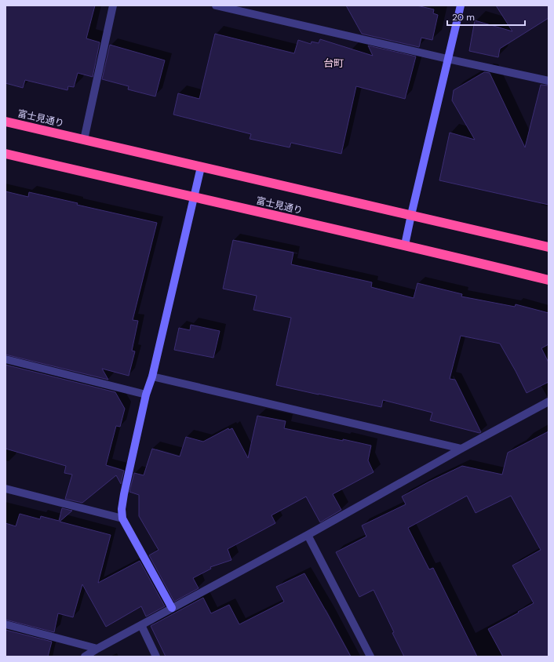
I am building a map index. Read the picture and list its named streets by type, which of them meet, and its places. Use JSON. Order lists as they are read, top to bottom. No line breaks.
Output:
{"streets":{"highway":["富士見通り"]},"districts":["台町"],"scale_bar":"20 m"}
